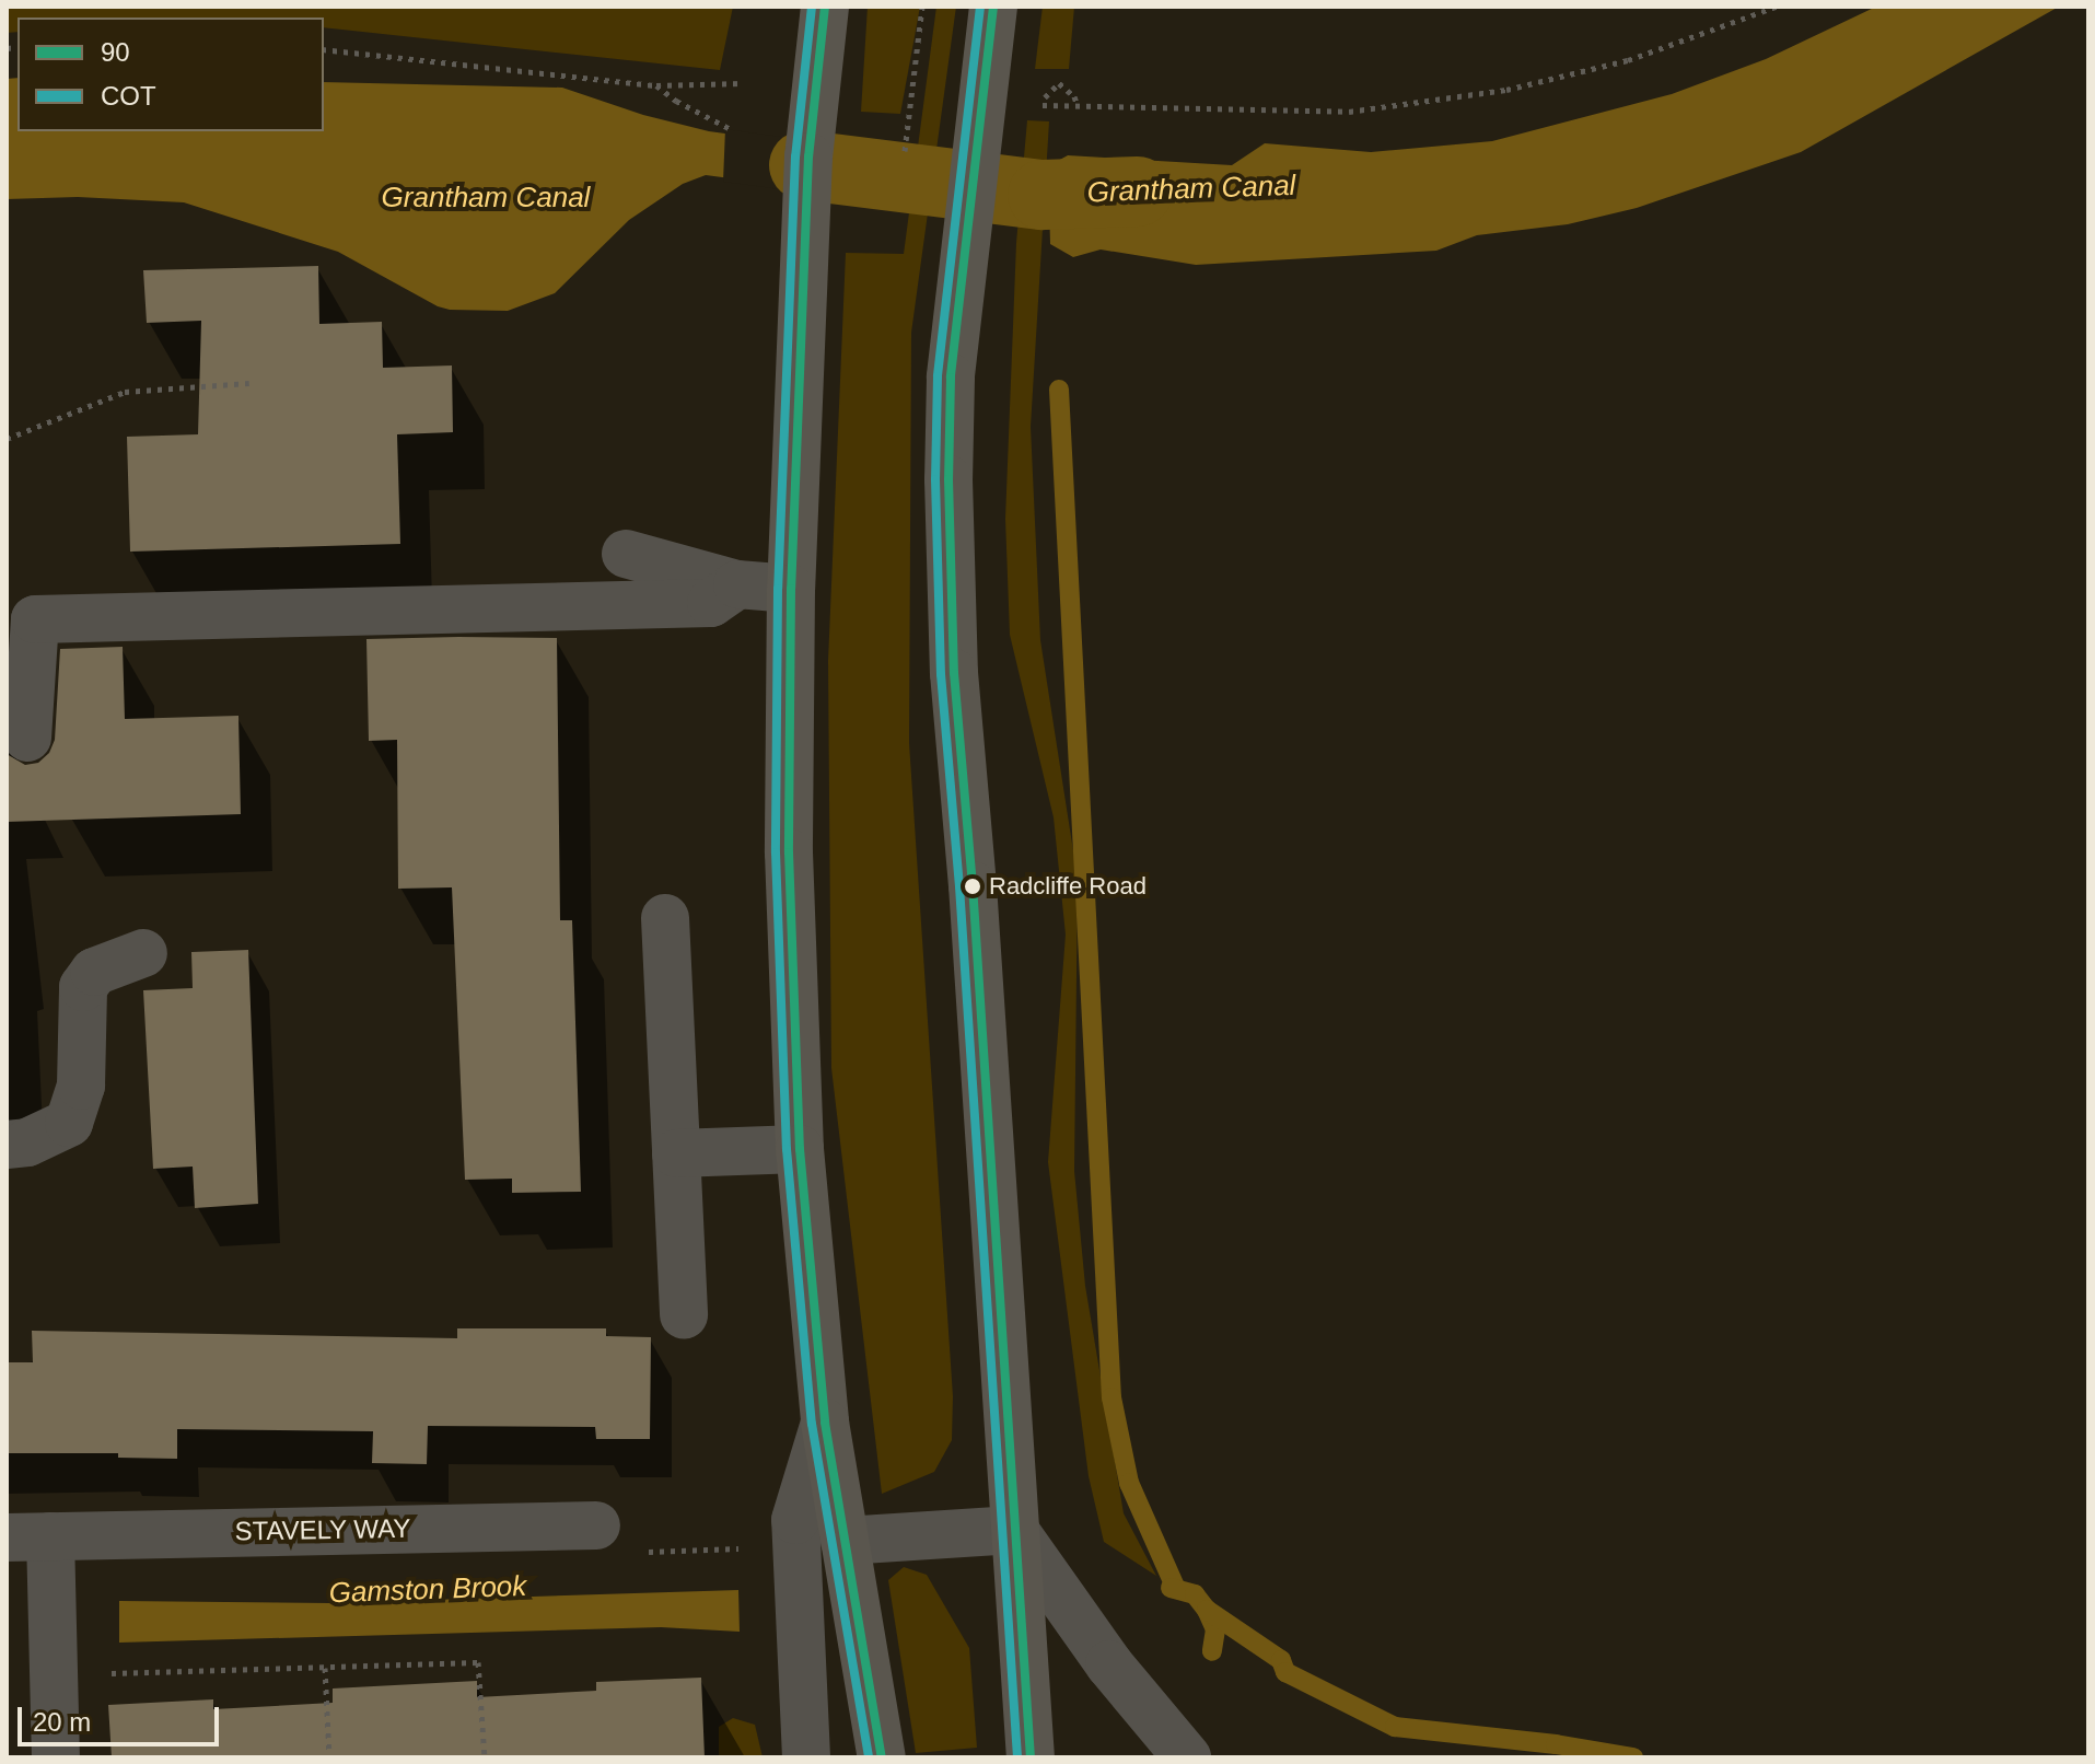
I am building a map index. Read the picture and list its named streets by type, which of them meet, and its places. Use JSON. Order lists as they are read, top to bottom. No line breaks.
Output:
{"streets":{"street":["STAVELY WAY"]},"water":["Grantham Canal","Gamston Brook"],"places":["Radcliffe Road"],"lines":["transit line 90","transit line COT"],"legend":["90","COT"],"scale_bar":"20 m"}
